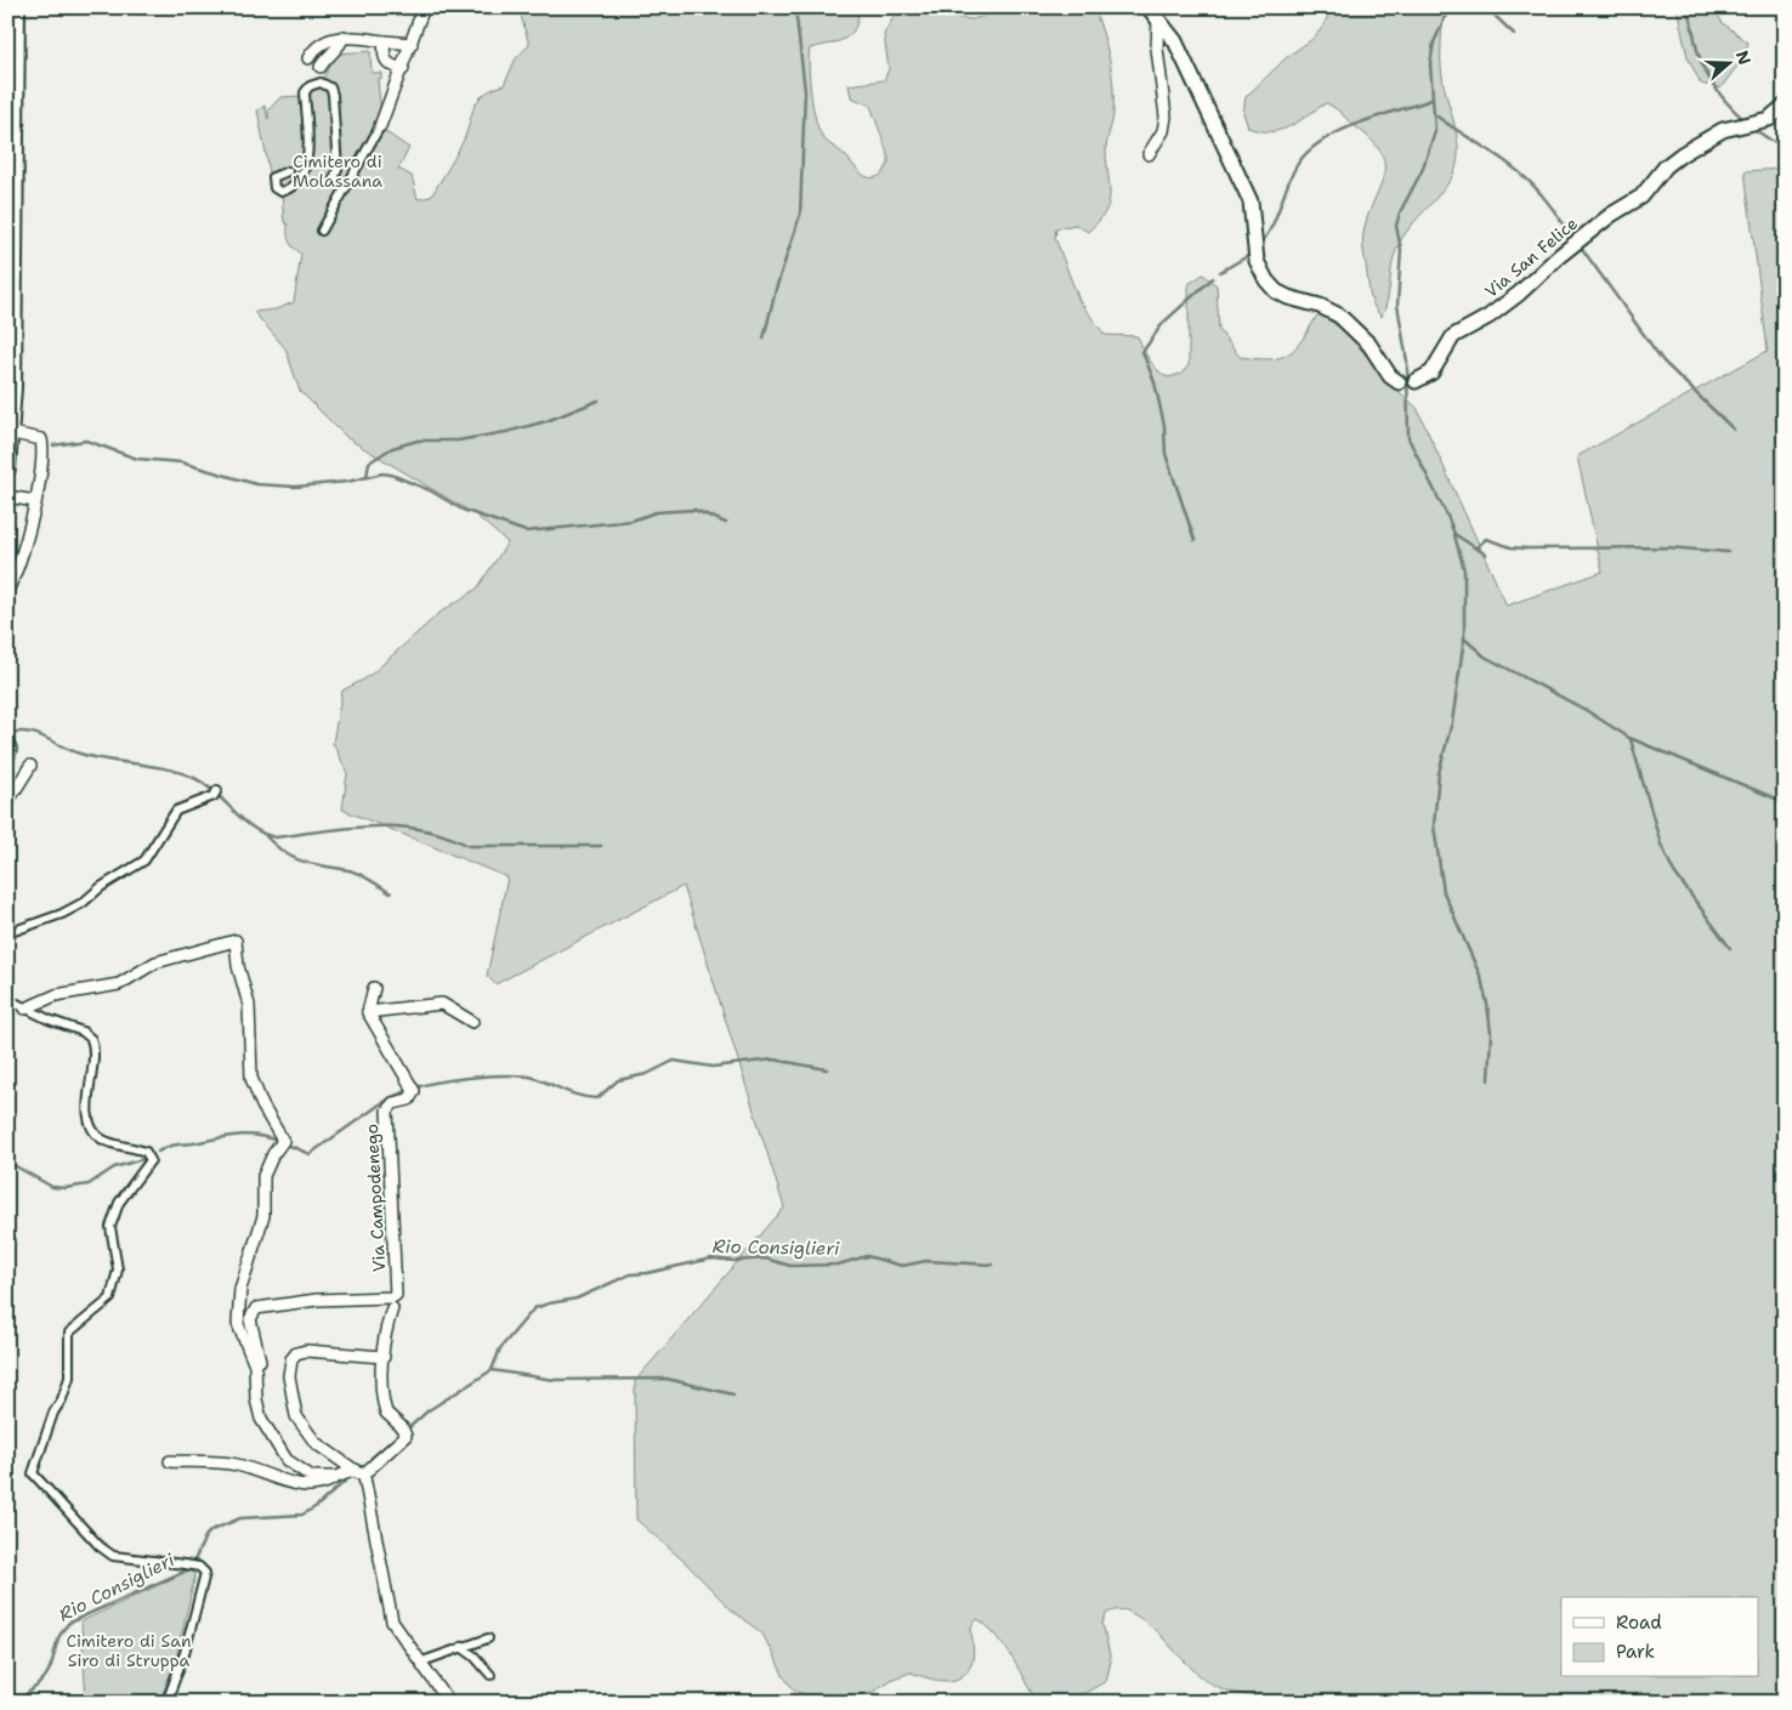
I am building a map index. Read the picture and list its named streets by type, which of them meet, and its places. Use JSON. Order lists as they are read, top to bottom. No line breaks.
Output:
{"streets":{"street":["Via San Felice","Via Campodenego"]},"water":["Rio Consiglieri"],"parks":["Cimitero di Molassana","Cimitero di San Siro di Struppa"],"legend":["Road","Park"],"north":"right"}
